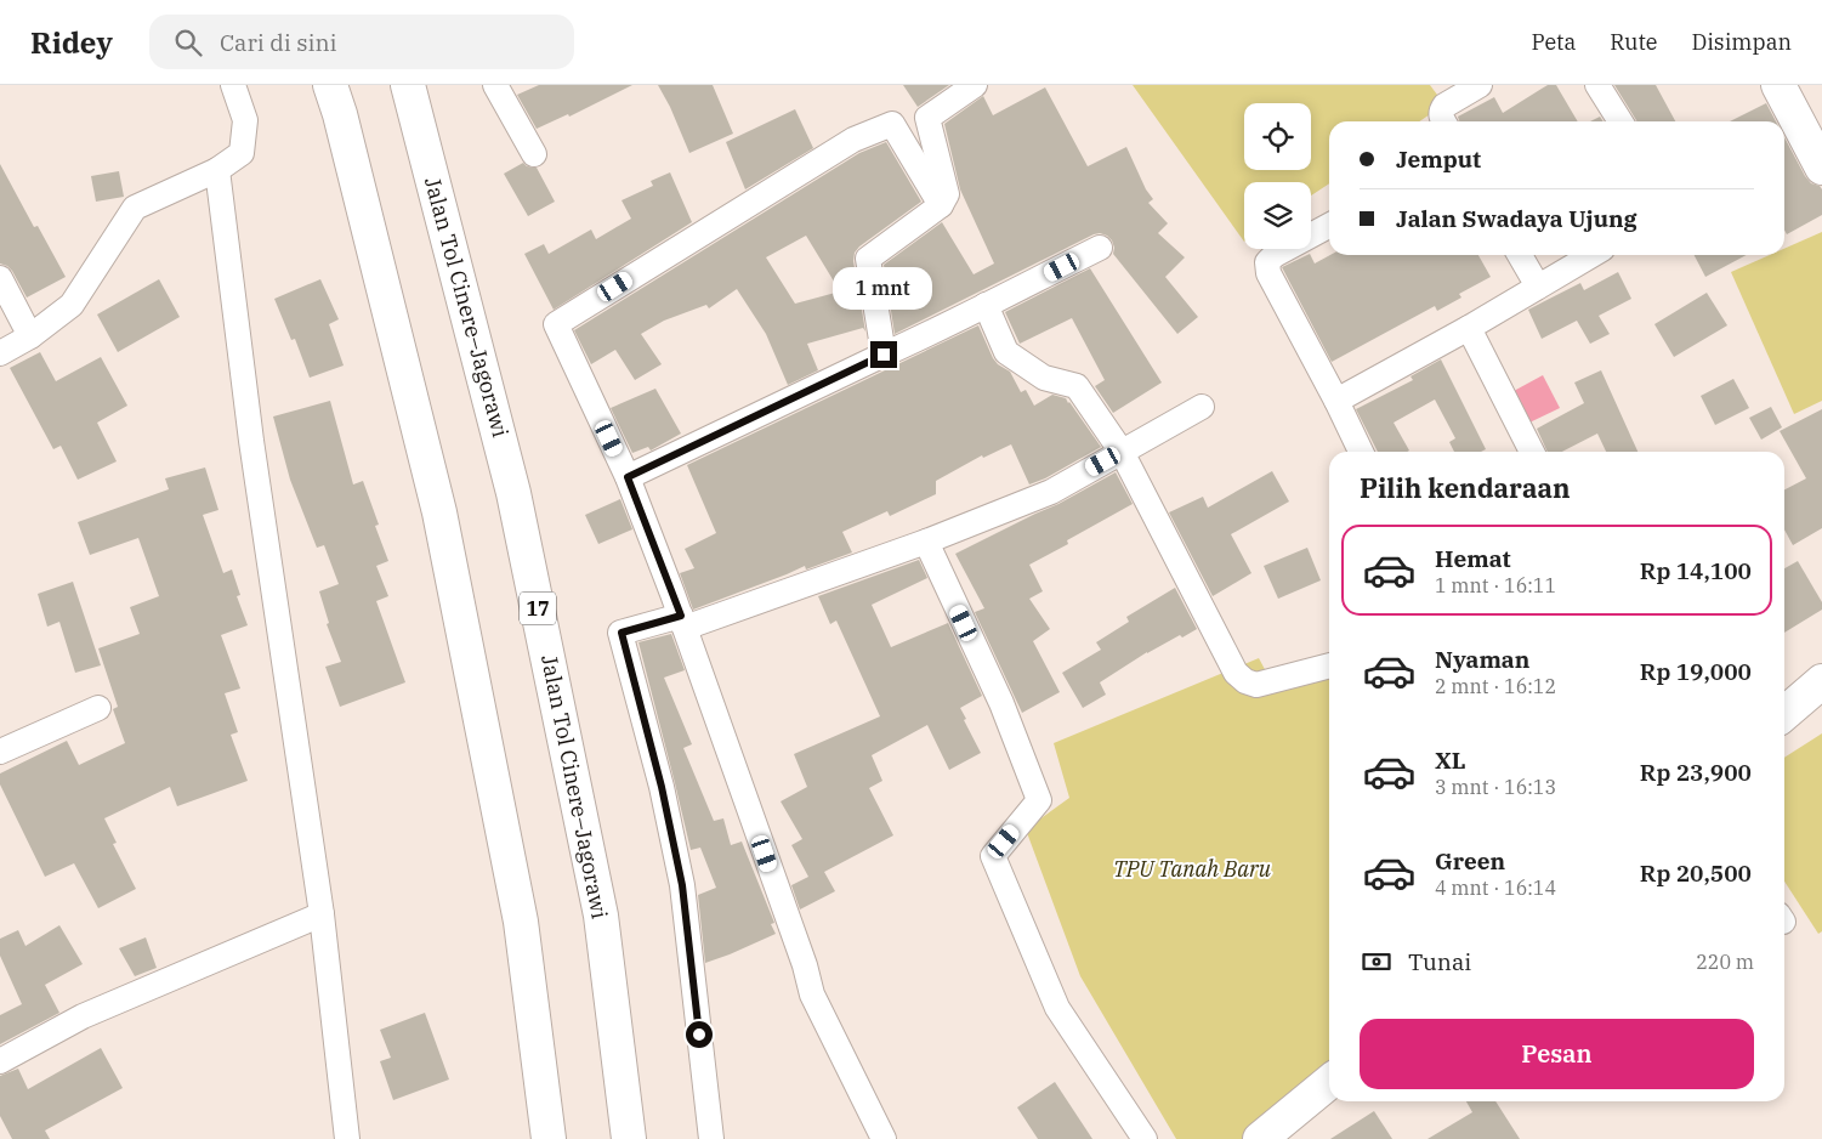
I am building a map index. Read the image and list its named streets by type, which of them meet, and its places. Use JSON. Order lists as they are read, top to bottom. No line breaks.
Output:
{"streets":{"main road":["Jalan Tol Cinere–Jagorawi","17"]},"parks":["TPU Tanah Baru"],"page":{"header":"Ridey","search":"Cari di sini","nav":["Peta","Rute","Disimpan"],"banner":["Jemput","Jalan Swadaya Ujung"],"bubble":"1 mnt","heading":"Pilih kendaraan","list":[{"name":"Hemat","note":"1 mnt · 16:11","value":"Rp 14,100"},{"name":"Nyaman","note":"2 mnt · 16:12","value":"Rp 19,000"},{"name":"XL","note":"3 mnt · 16:13","value":"Rp 23,900"},{"name":"Green","note":"4 mnt · 16:14","value":"Rp 20,500"}],"pay":["Tunai","220 m"],"buttons":"Pesan"}}
